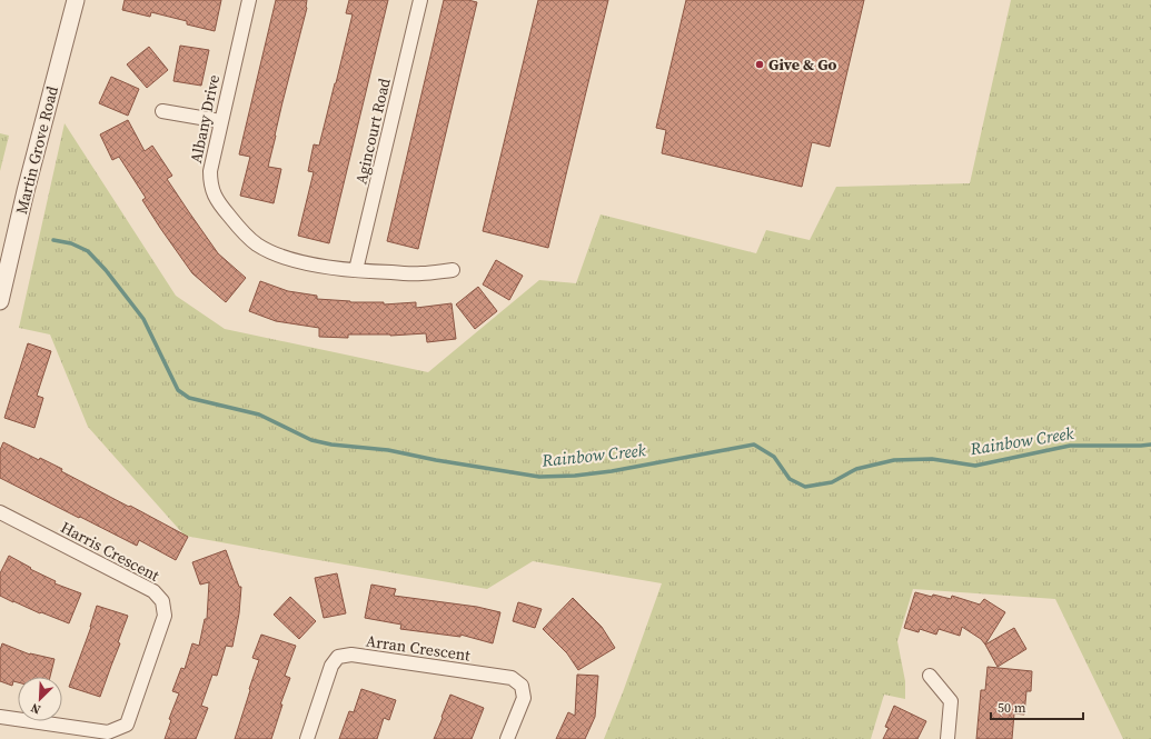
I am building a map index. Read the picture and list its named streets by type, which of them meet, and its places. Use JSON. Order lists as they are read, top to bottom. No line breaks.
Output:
{"streets":{"street":["Albany Drive","Agincourt Road","Martin Grove Road","Harris Crescent","Arran Crescent"]},"crossings":[["Albany Drive","Agincourt Road"]],"water":["Rainbow Creek"],"places":["Give & Go"],"scale_bar":"50 m","north":"bottom left"}
